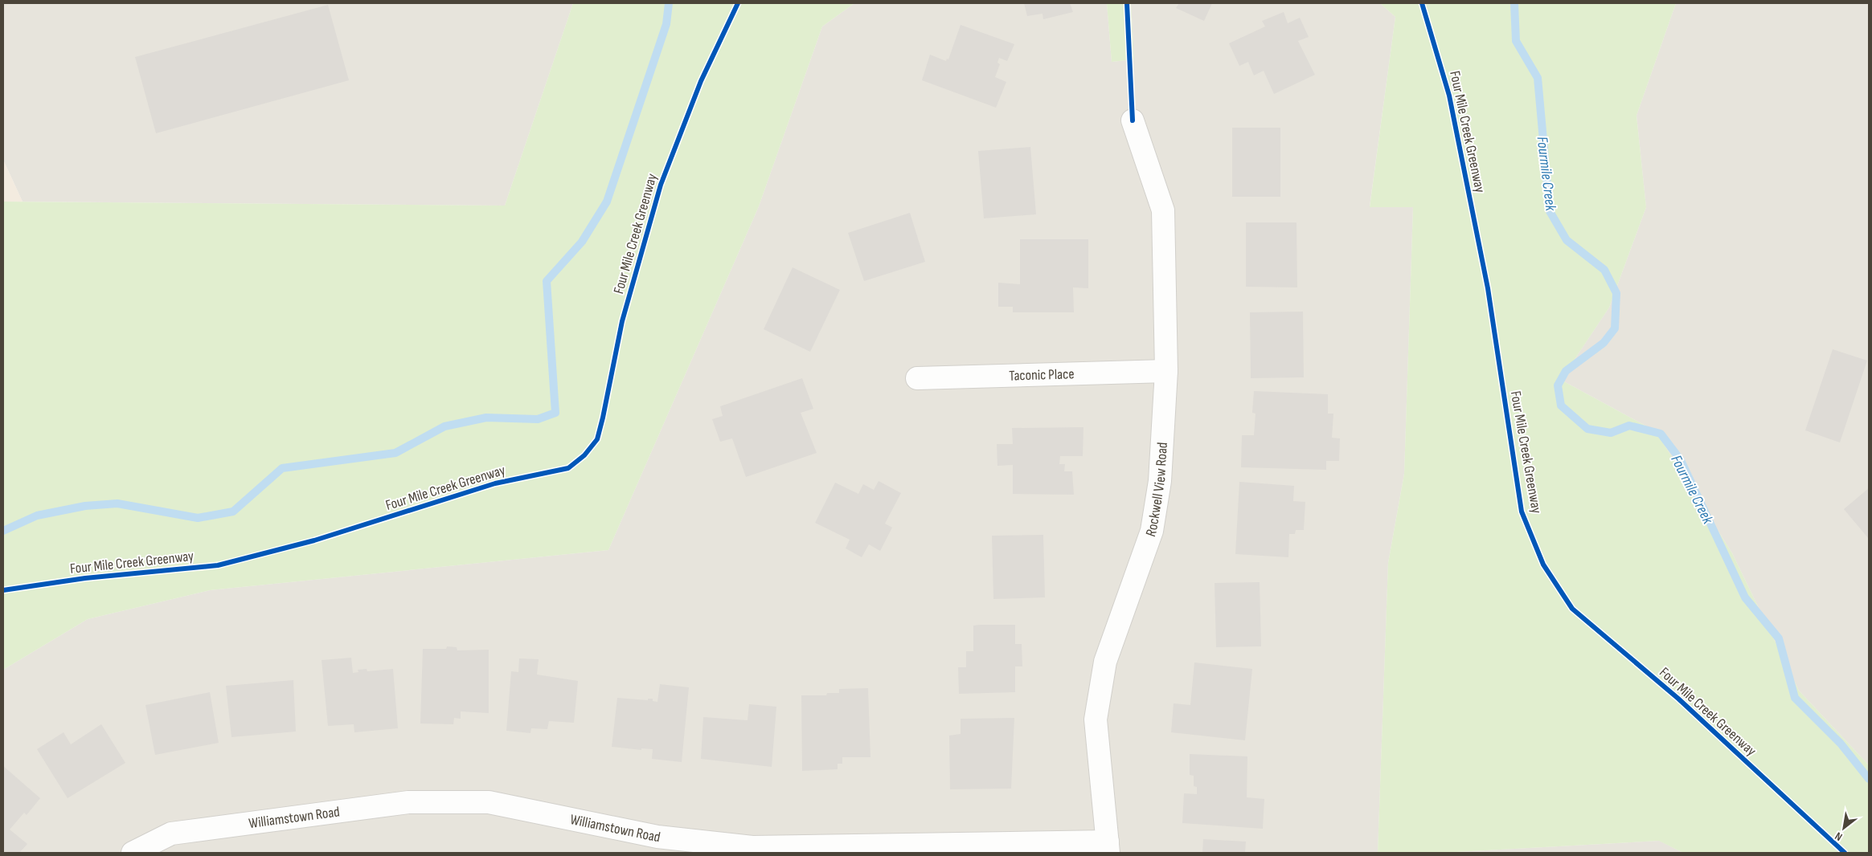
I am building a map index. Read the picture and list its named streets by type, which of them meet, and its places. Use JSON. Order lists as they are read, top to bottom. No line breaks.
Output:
{"streets":{"street":["Taconic Place","Rockwell View Road","Williamstown Road"],"cycle path":["Four Mile Creek Greenway"]},"crossings":[["Taconic Place","Rockwell View Road"],["Rockwell View Road","Williamstown Road"]],"water":["Fourmile Creek"],"north":"bottom left"}
